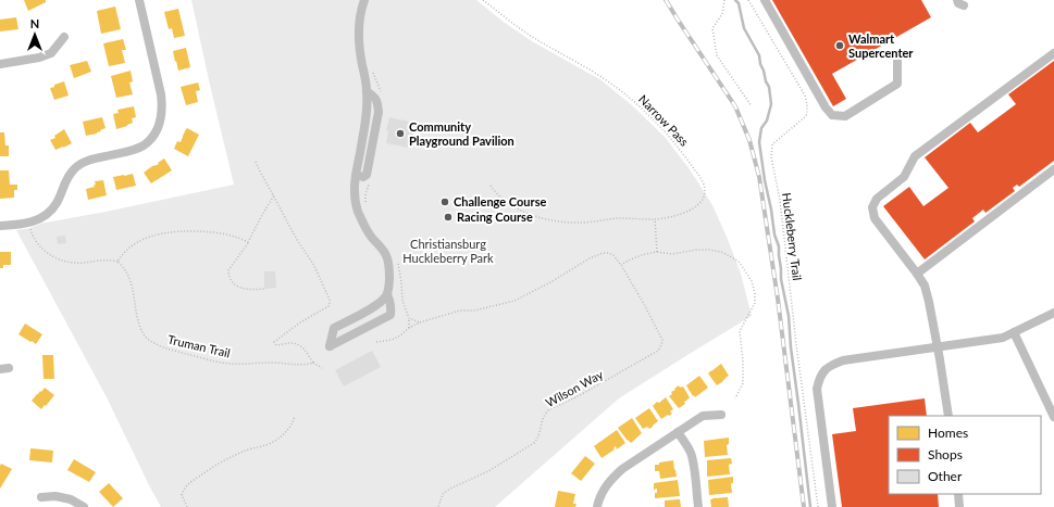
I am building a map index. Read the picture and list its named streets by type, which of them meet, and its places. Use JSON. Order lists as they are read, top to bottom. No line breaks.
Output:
{"streets":{"path":["Narrow Pass","Huckleberry Trail","Truman Trail","Wilson Way"]},"parks":["Christiansburg Huckleberry Park"],"places":["Walmart Supercenter","Community Playground Pavilion","Challenge Course","Racing Course"],"legend":["Homes","Shops","Other"],"north":"top"}
